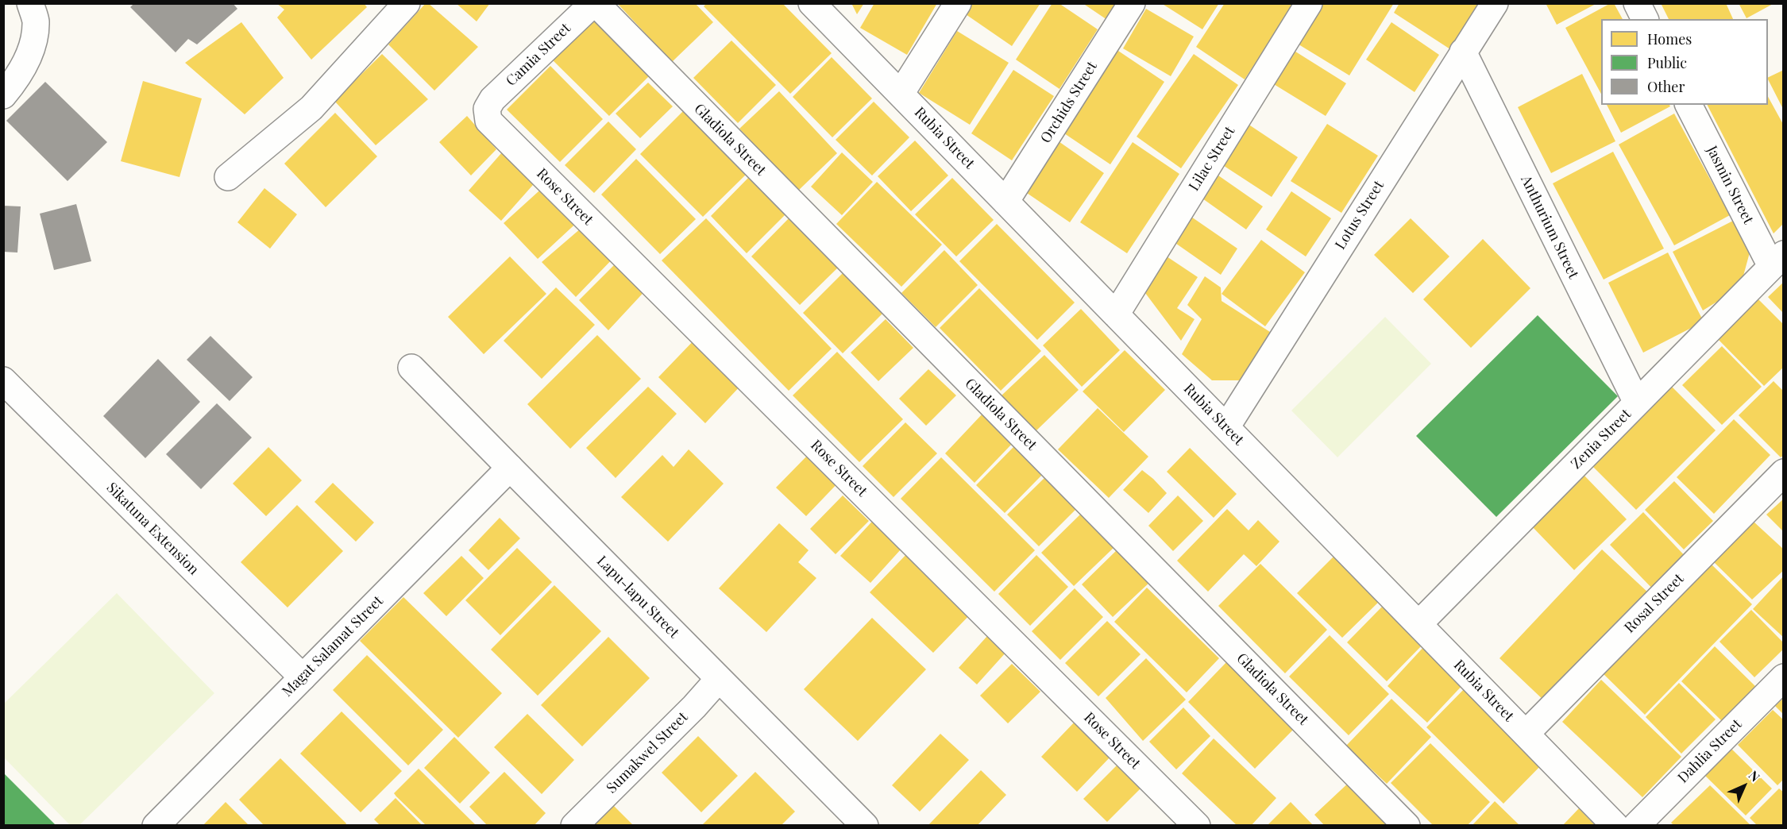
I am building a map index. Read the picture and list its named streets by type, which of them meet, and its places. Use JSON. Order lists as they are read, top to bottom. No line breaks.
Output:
{"streets":{"street":["Camia Street","Orchids Street","Rubia Street","Gladiola Street","Lilac Street","Jasmin Street","Rose Street","Lotus Street","Anthurium Street","Zenia Street","Sikatuna Extension","Lapu-lapu Street","Rosal Street","Magat Salamat Street","Dahlia Street","Sumakwel Street"]},"crossings":[["Camia Street","Gladiola Street"],["Camia Street","Rose Street"],["Orchids Street","Rubia Street"],["Rubia Street","Lilac Street"],["Rubia Street","Lotus Street"],["Rubia Street","Zenia Street"],["Rubia Street","Rosal Street"],["Jasmin Street","Zenia Street"],["Lotus Street","Anthurium Street"],["Anthurium Street","Zenia Street"],["Sikatuna Extension","Magat Salamat Street"],["Lapu-lapu Street","Magat Salamat Street"],["Lapu-lapu Street","Sumakwel Street"]],"legend":["Homes","Public","Other"],"north":"top right"}
